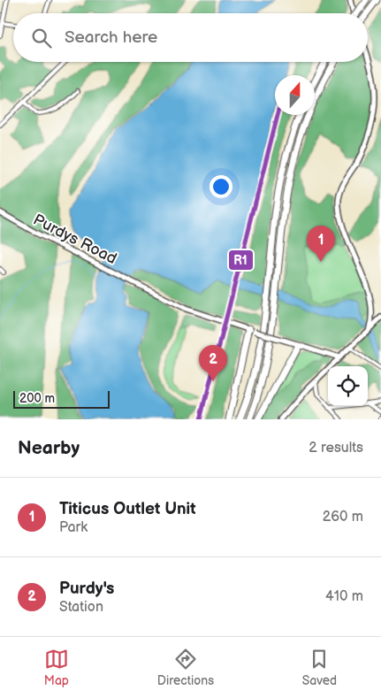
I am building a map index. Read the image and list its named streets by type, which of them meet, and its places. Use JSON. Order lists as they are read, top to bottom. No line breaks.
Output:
{"streets":{"main road":["Purdys Road"]},"lines":["transit line R1"],"scale_bar":"200 m","north":"top","page":{"search":"Search here","pins":["1","2"],"scale":"200 m","heading":["Nearby","2 results"],"list":[{"mark":"1","name":"Titicus Outlet Unit","note":"Park","value":"260 m"},{"mark":"2","name":"Purdy's","note":"Station","value":"410 m"}],"nav":["Map","Directions","Saved"]}}
